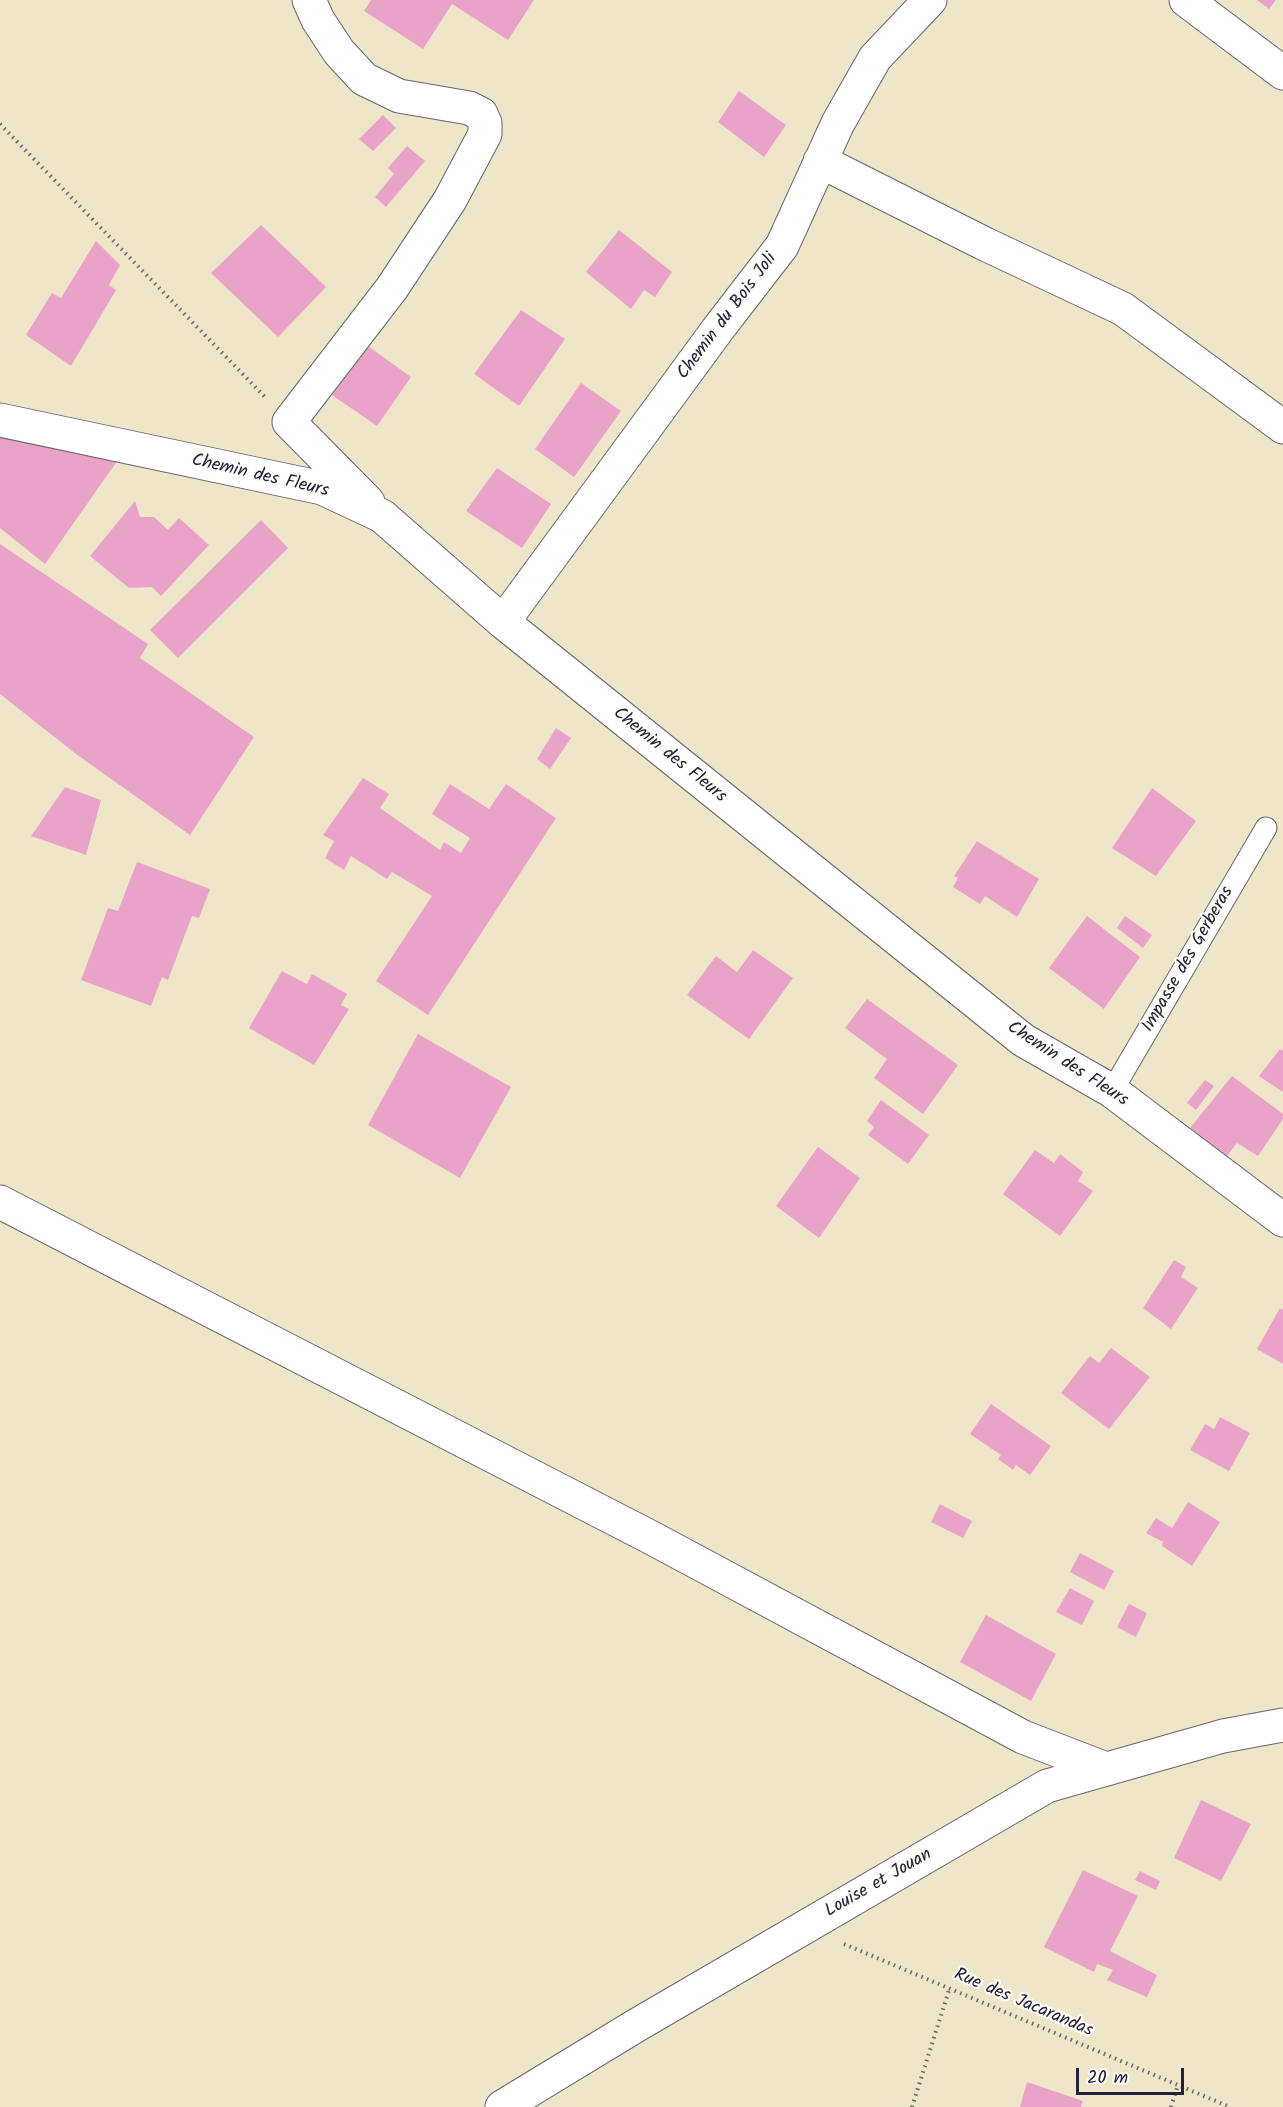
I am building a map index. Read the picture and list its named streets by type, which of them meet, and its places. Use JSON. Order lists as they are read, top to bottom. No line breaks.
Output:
{"streets":{"street":["Chemin du Bois Joli","Chemin des Fleurs","Louise et Jouan"],"lane":["Impasse des Gerberas"],"path":["Rue des Jacarandas"]},"crossings":[["Chemin du Bois Joli","Chemin des Fleurs"],["Chemin des Fleurs","Impasse des Gerberas"],["Louise et Jouan","Rue des Jacarandas"]],"scale_bar":"20 m"}
